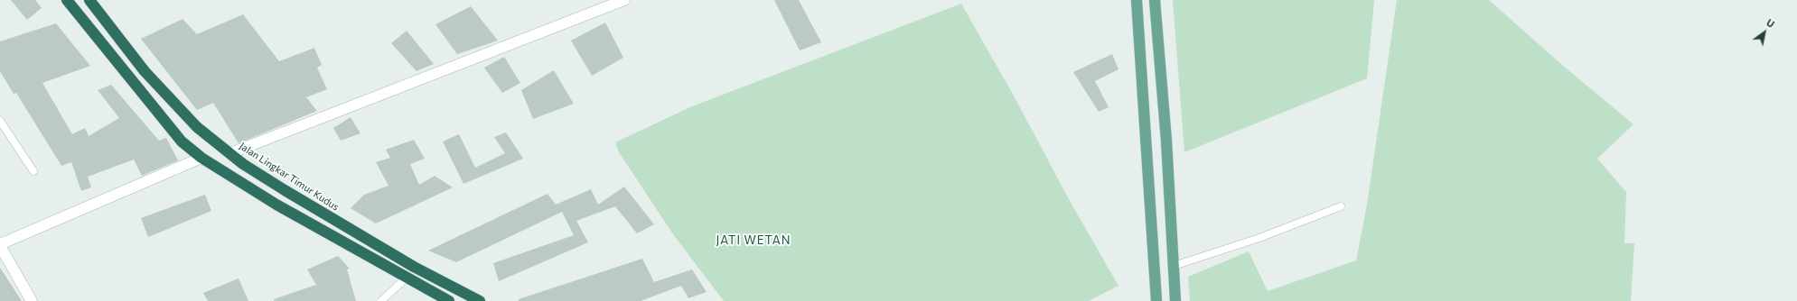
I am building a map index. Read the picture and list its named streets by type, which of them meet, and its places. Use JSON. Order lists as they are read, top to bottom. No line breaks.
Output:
{"streets":{"highway":["Jalan Lingkar Timur Kudus"]},"districts":["JATI WETAN"],"north":"top right"}
